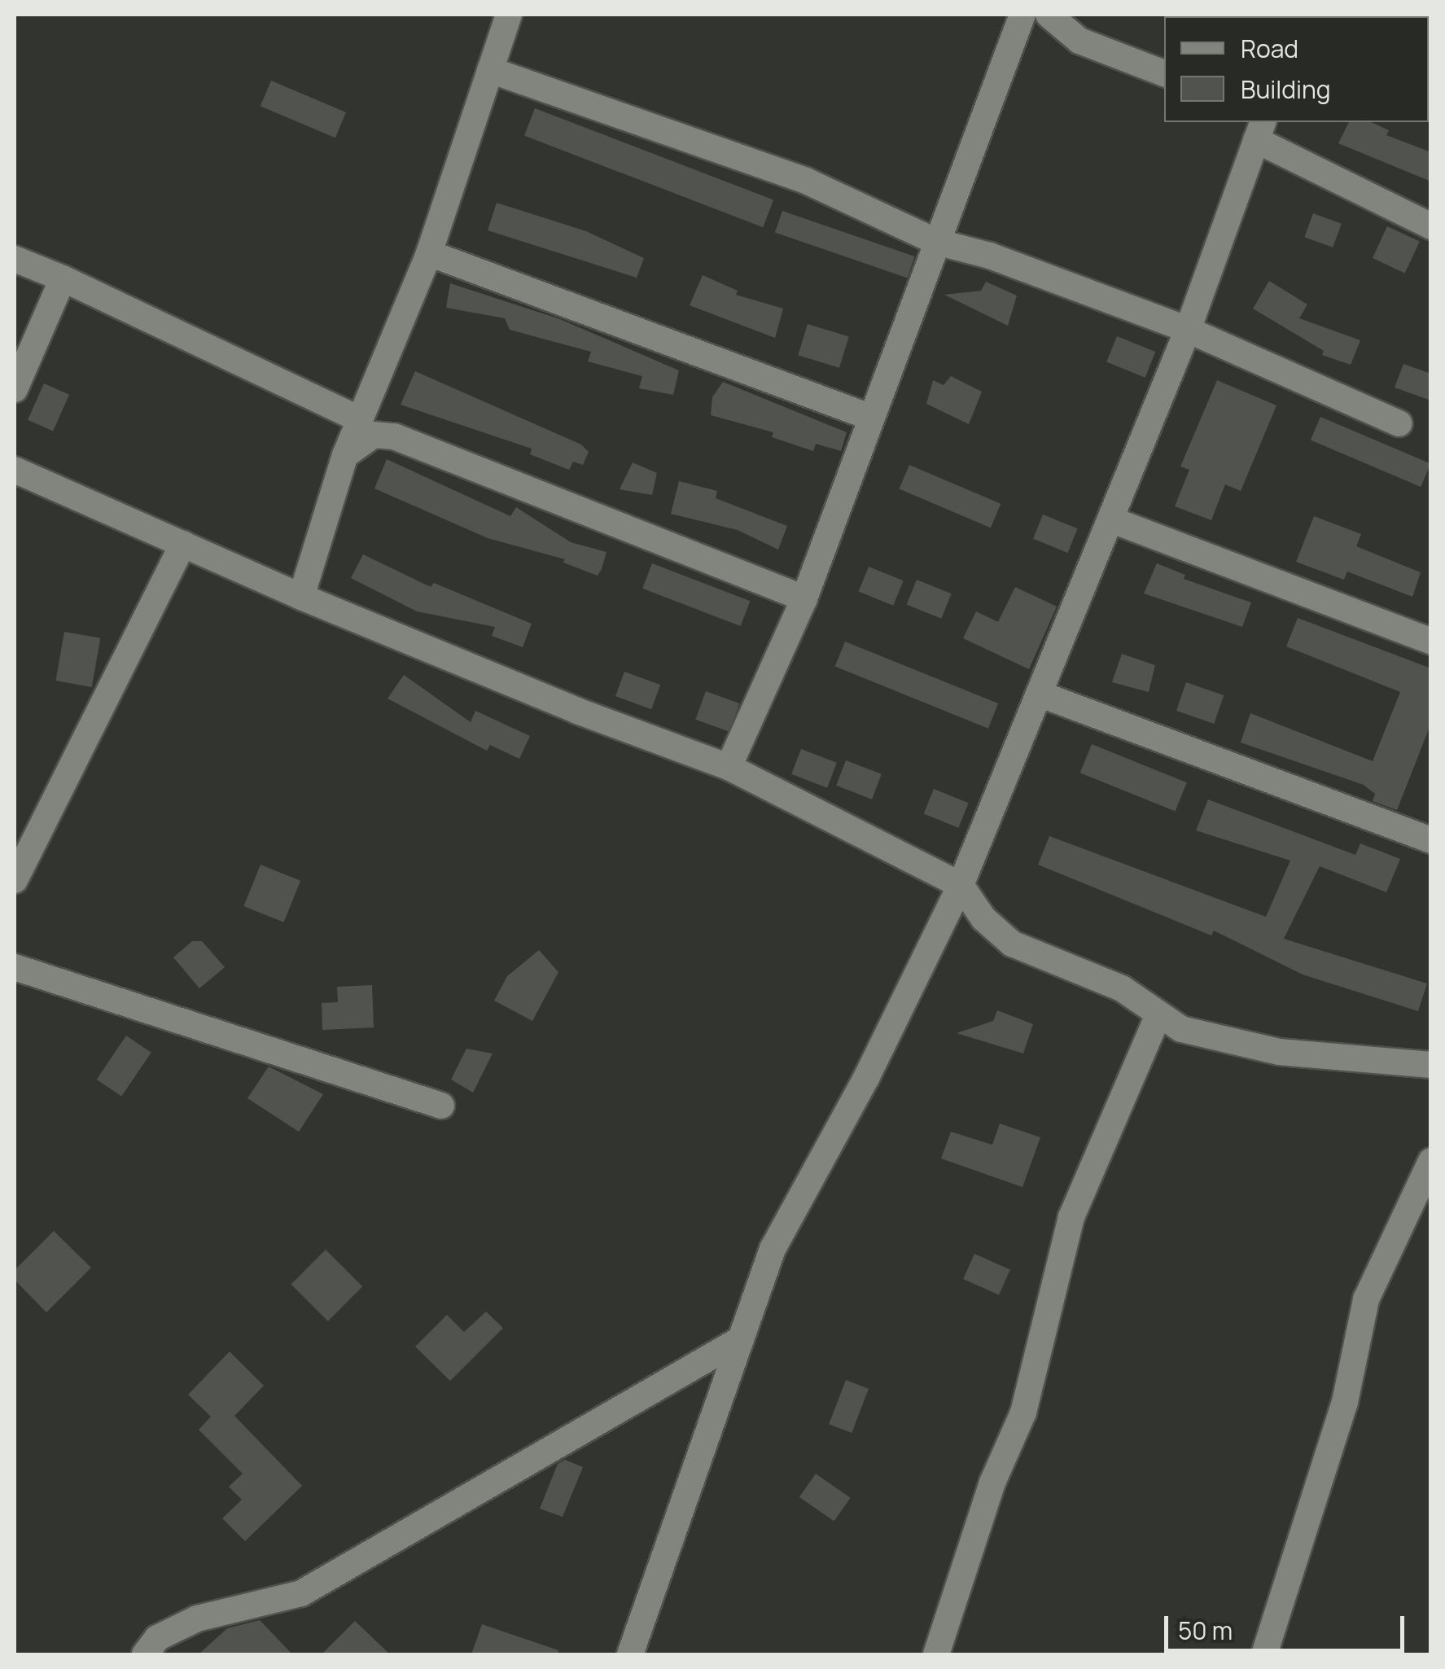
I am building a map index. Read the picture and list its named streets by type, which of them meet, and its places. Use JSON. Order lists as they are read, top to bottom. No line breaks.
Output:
{"legend":["Road","Building"],"scale_bar":"50 m"}
